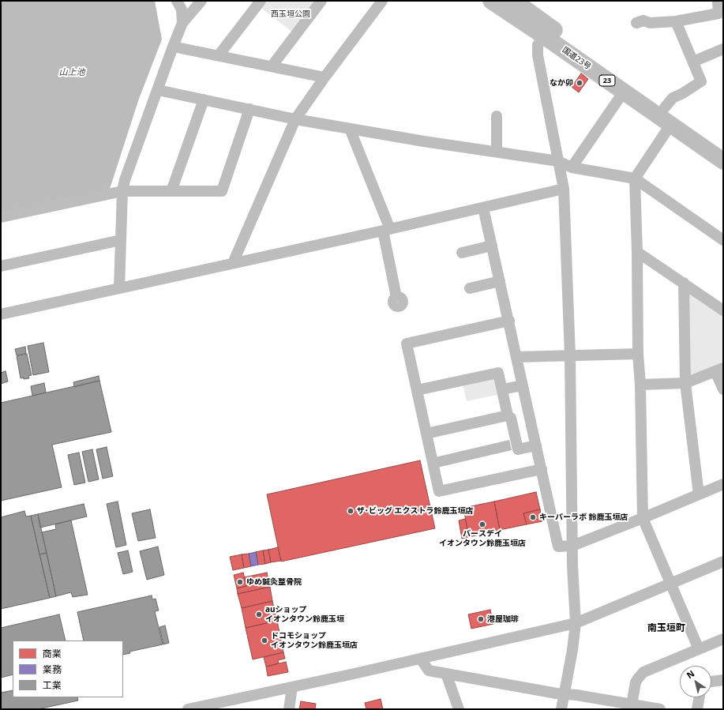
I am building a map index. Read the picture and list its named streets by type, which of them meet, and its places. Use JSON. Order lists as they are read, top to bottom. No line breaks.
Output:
{"streets":{"highway":["国道23号","23"]},"districts":["南玉垣町"],"water":["山上池"],"parks":["西玉垣公園"],"places":["なか卯","ザ･ビッグ エクストラ鈴鹿玉垣店","キーパーラボ 鈴鹿玉垣店","バースデイ イオンタウン鈴鹿玉垣店","ゆめ鍼灸整骨院","auショップ イオンタウン鈴鹿玉垣","港屋珈琲","ドコモショップ イオンタウン鈴鹿玉垣店"],"legend":["商業","業務","工業"],"north":"top left"}
